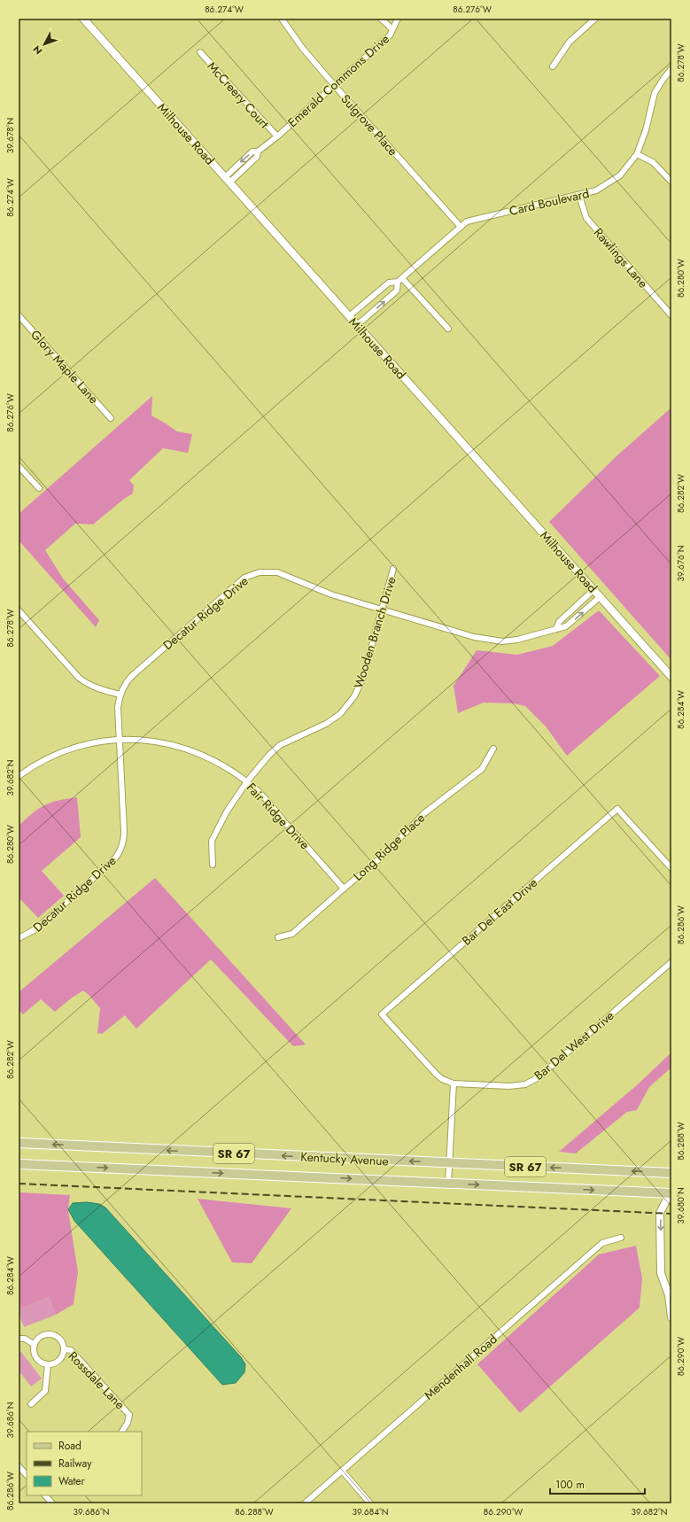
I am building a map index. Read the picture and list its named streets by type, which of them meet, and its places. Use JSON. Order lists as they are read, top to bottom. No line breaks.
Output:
{"streets":{"main road":["SR 67","Kentucky Avenue"],"street":["Emerald Commons Drive","McCreery Court","Sulgrove Place","Milhouse Road","Card Boulevard","Rawlings Lane","Glory Maple Lane","Decatur Ridge Drive","Wooden Branch Drive","Fair Ridge Drive","Long Ridge Place","Bar Del East Drive","Bar Del West Drive","Mendenhall Road","Rossdale Lane"]},"crossings":[["Emerald Commons Drive","McCreery Court"],["Emerald Commons Drive","Sulgrove Place"],["Sulgrove Place","Card Boulevard"],["Milhouse Road","Card Boulevard"],["Milhouse Road","Decatur Ridge Drive"],["Card Boulevard","Rawlings Lane"],["Decatur Ridge Drive","Wooden Branch Drive"],["Decatur Ridge Drive","Fair Ridge Drive"],["Wooden Branch Drive","Fair Ridge Drive"],["Fair Ridge Drive","Long Ridge Place"],["Bar Del East Drive","Bar Del West Drive"]],"legend":["Road","Railway","Water"],"scale_bar":"100 m","north":"bottom left","coordinates":["86.274°W","86.276°W","86.278°W","39.678°N","86.280°W","86.282°W","39.676°N","86.284°W","39.682°N","86.286°W","86.288°W","39.680°N","86.290°W","39.686°N","39.684°N"]}
